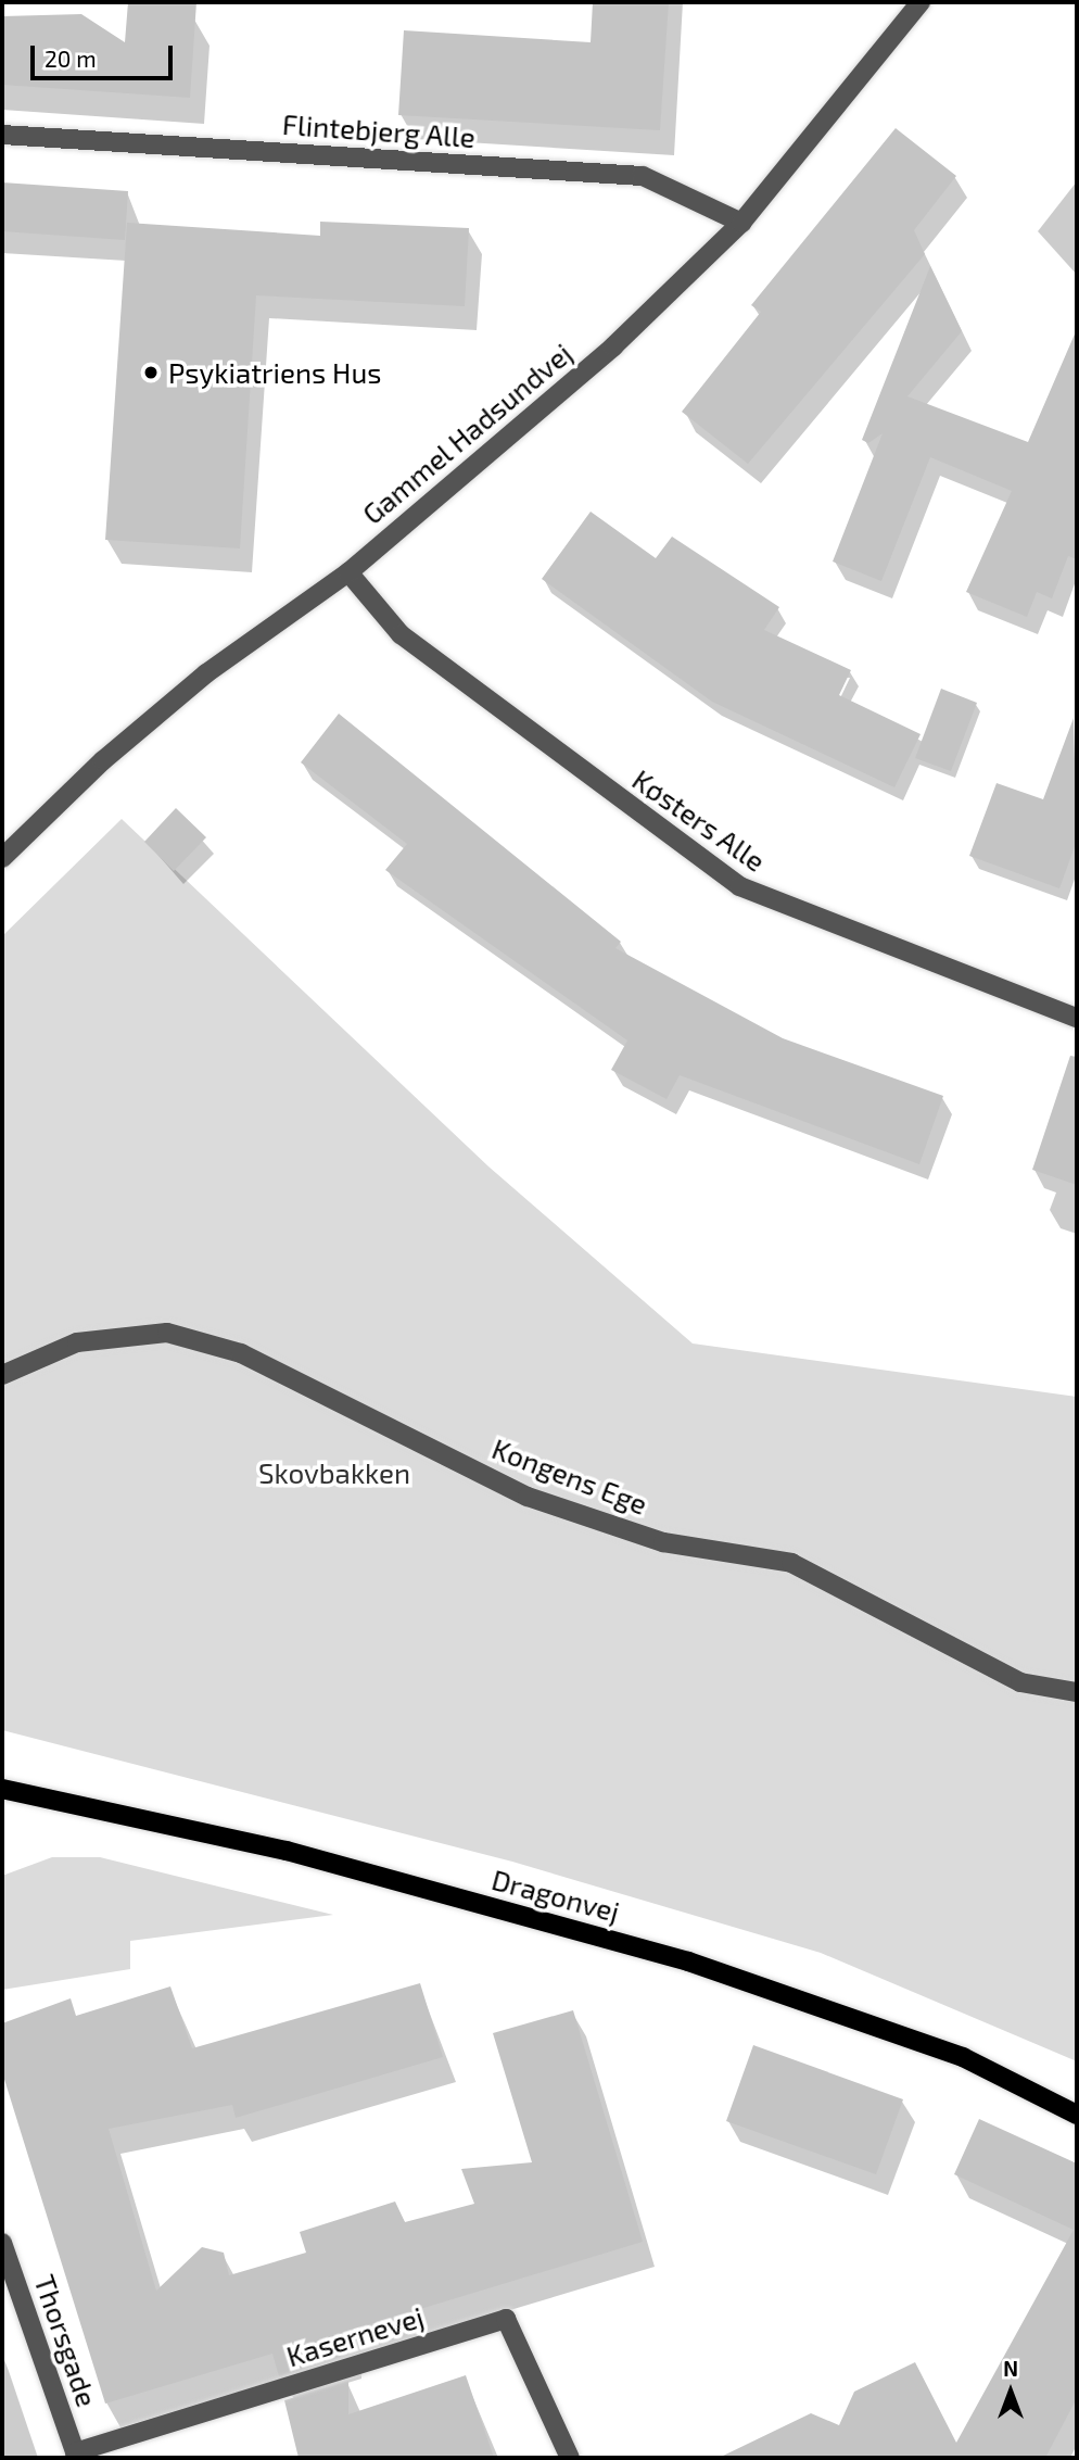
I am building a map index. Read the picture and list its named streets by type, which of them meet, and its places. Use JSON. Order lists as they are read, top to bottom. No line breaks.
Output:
{"streets":{"main road":["Dragonvej"],"street":["Flintebjerg Alle","Gammel Hadsundvej","Køsters Alle","Kongens Ege","Kasernevej","Thorsgade"]},"crossings":[["Flintebjerg Alle","Gammel Hadsundvej"],["Gammel Hadsundvej","Køsters Alle"],["Kasernevej","Thorsgade"]],"parks":["Skovbakken"],"places":["Psykiatriens Hus"],"scale_bar":"20 m","north":"top"}
